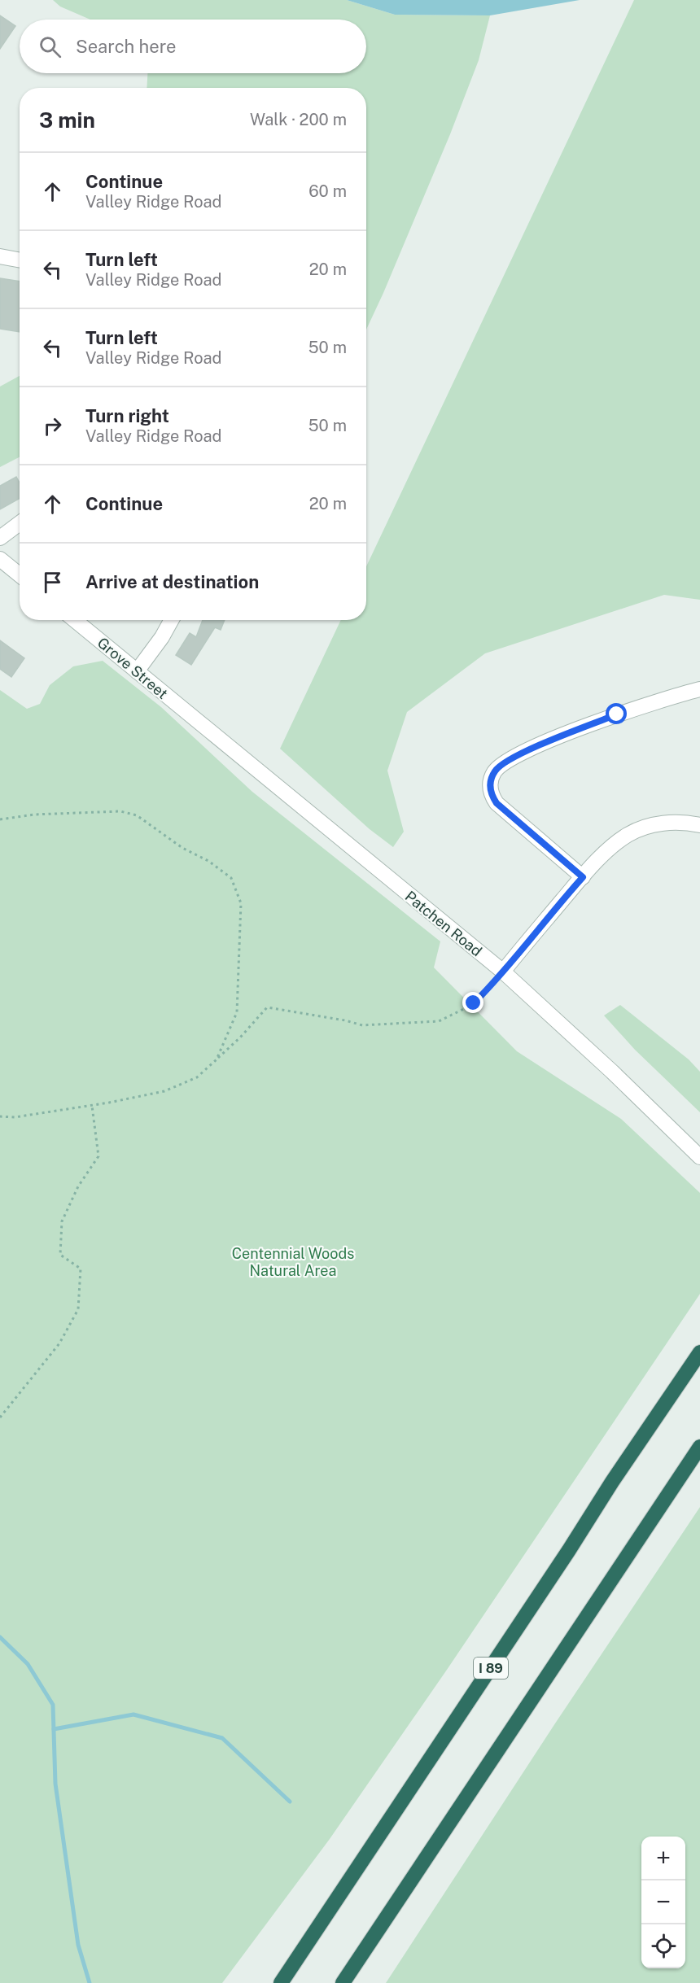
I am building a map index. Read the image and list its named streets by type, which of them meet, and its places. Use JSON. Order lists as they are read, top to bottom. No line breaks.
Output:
{"streets":{"highway":["I 89"],"street":["Grove Street","Patchen Road"]},"crossings":[["Grove Street","Patchen Road"]],"parks":["Centennial Woods Natural Area"],"page":{"search":"Search here","heading":["3 min","Walk · 200 m"],"list":[["Continue","Valley Ridge Road","60 m"],["Turn left","Valley Ridge Road","20 m"],["Turn left","Valley Ridge Road","50 m"],["Turn right","Valley Ridge Road","50 m"],["Continue","20 m"],"Arrive at destination"],"map_buttons":["+","−"]}}
